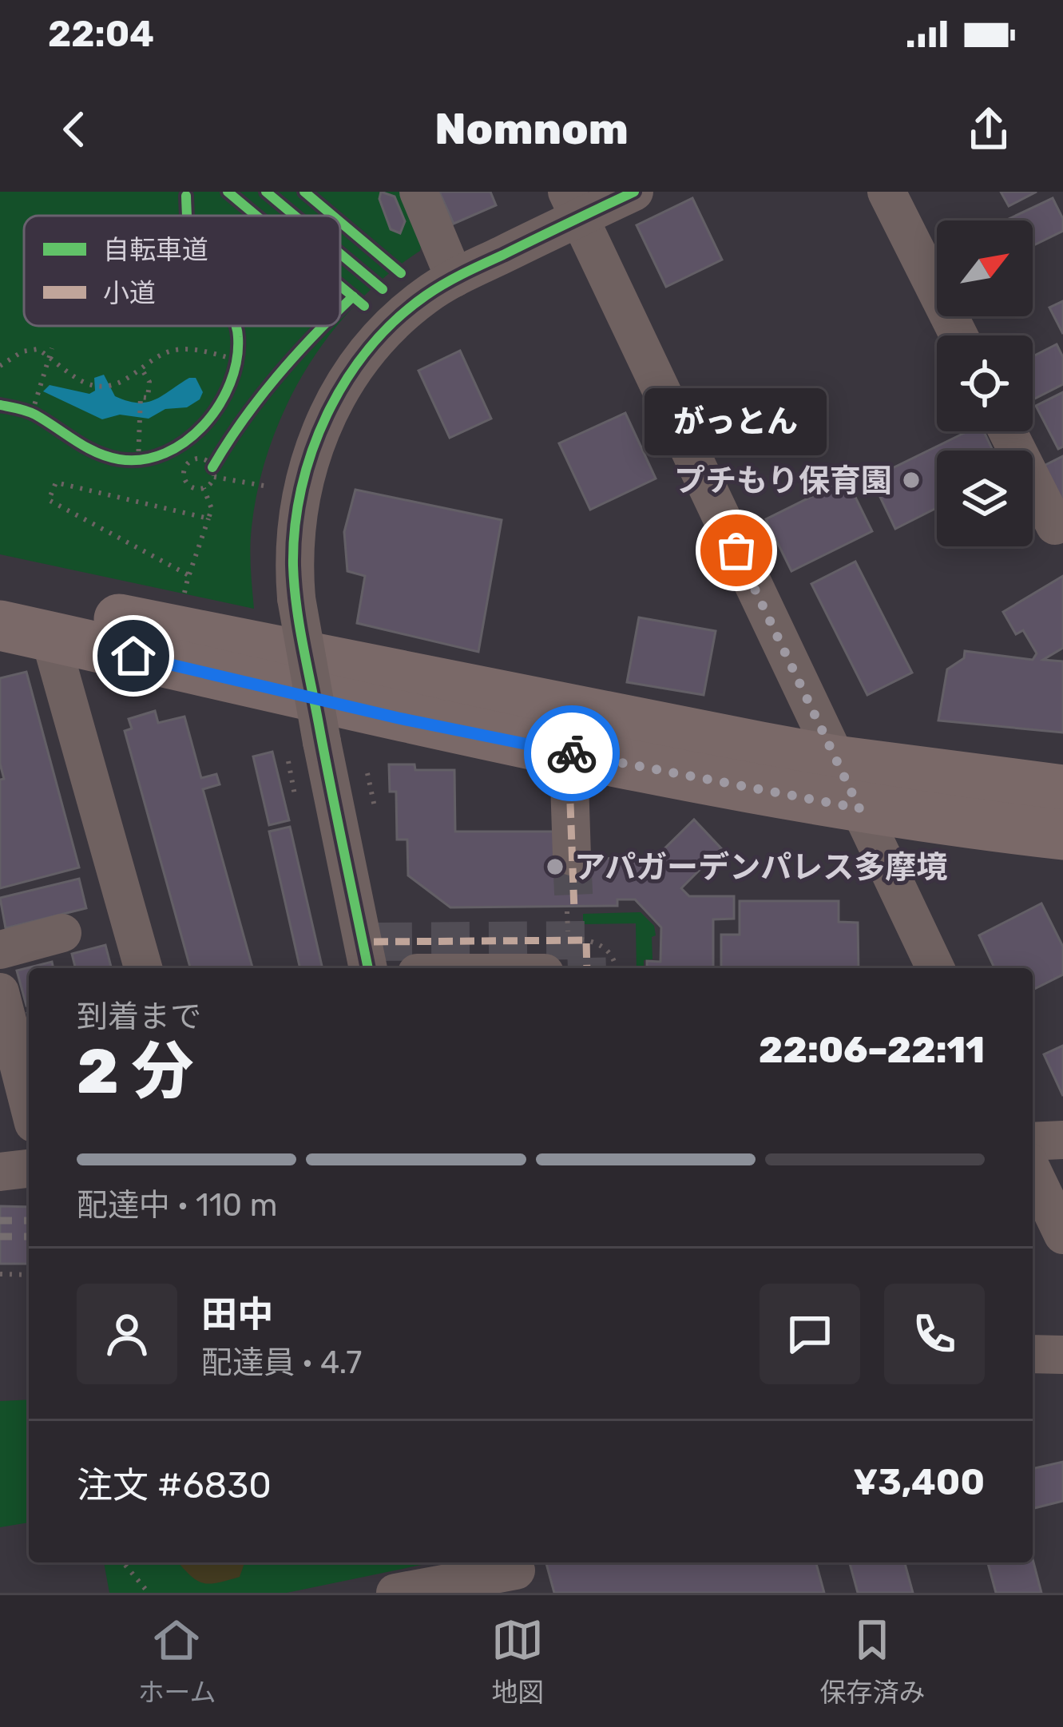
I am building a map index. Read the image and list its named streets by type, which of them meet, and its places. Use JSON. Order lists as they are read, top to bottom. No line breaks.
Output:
{"places":["プチもり保育園","がっとん","アパガーデンパレス多摩境"],"legend":["自転車道","小道"],"north":"top right","page":{"status":"22:04","header":"Nomnom","bubble":"がっとん","heading":["2 分","到着まで","22:06–22:11"],"panel":["田中","配達員 · 4.7","注文 #6830","¥3,400"],"bar":"配達中 · 110 m","tabs":["ホーム","地図","保存済み"]}}
